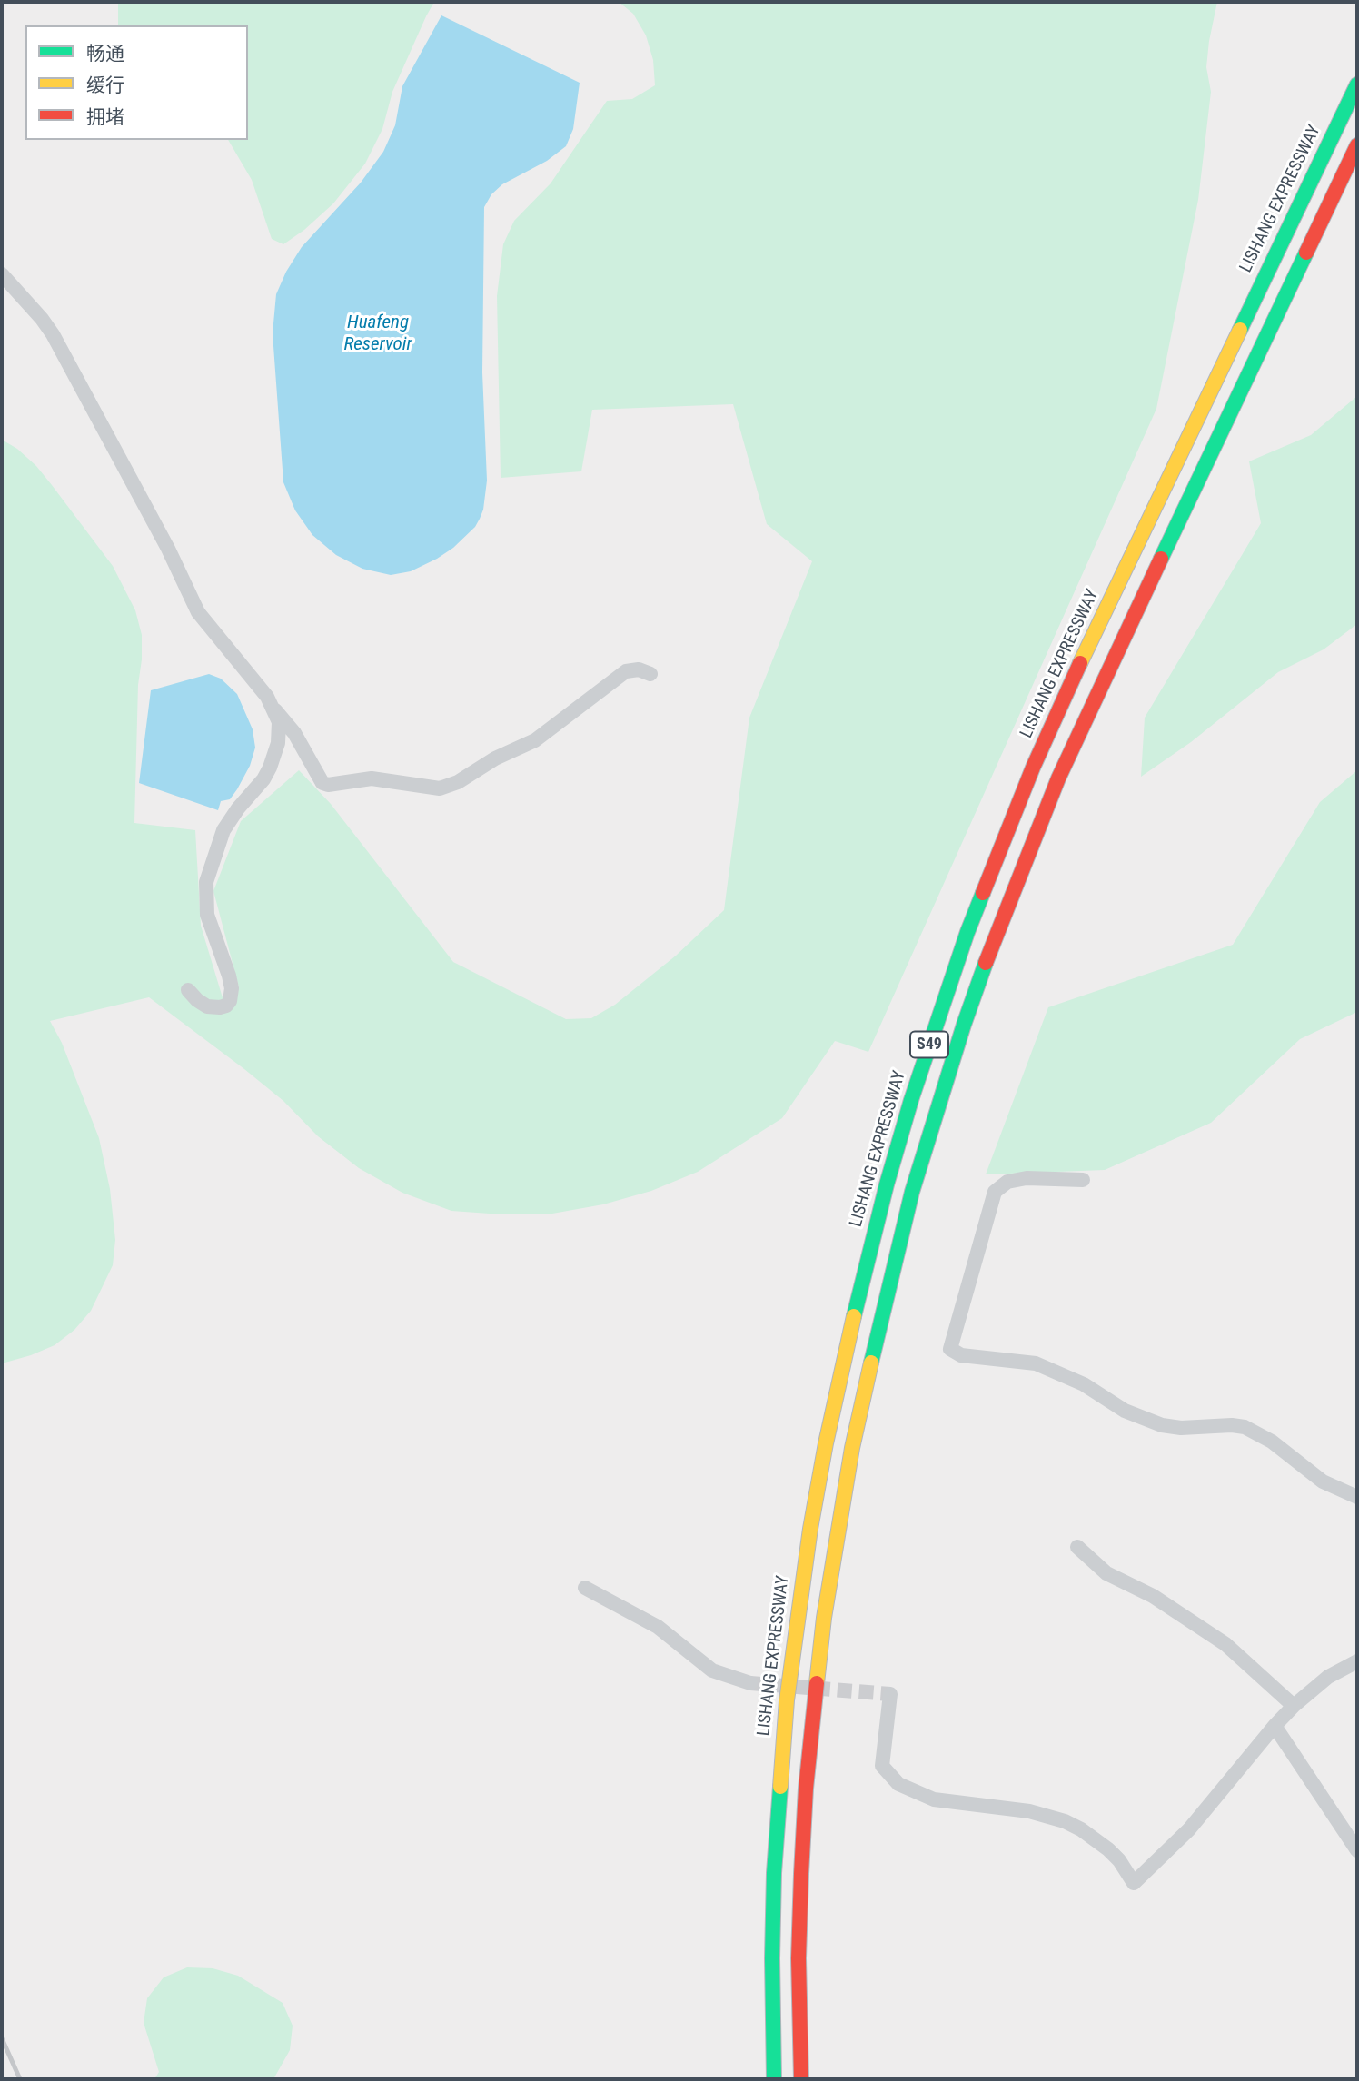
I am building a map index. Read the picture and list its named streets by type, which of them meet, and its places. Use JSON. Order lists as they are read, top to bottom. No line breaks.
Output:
{"streets":{"highway":["LISHANG EXPRESSWAY","S49"]},"water":["Huafeng Reservoir"],"legend":["畅通","缓行","拥堵"]}
